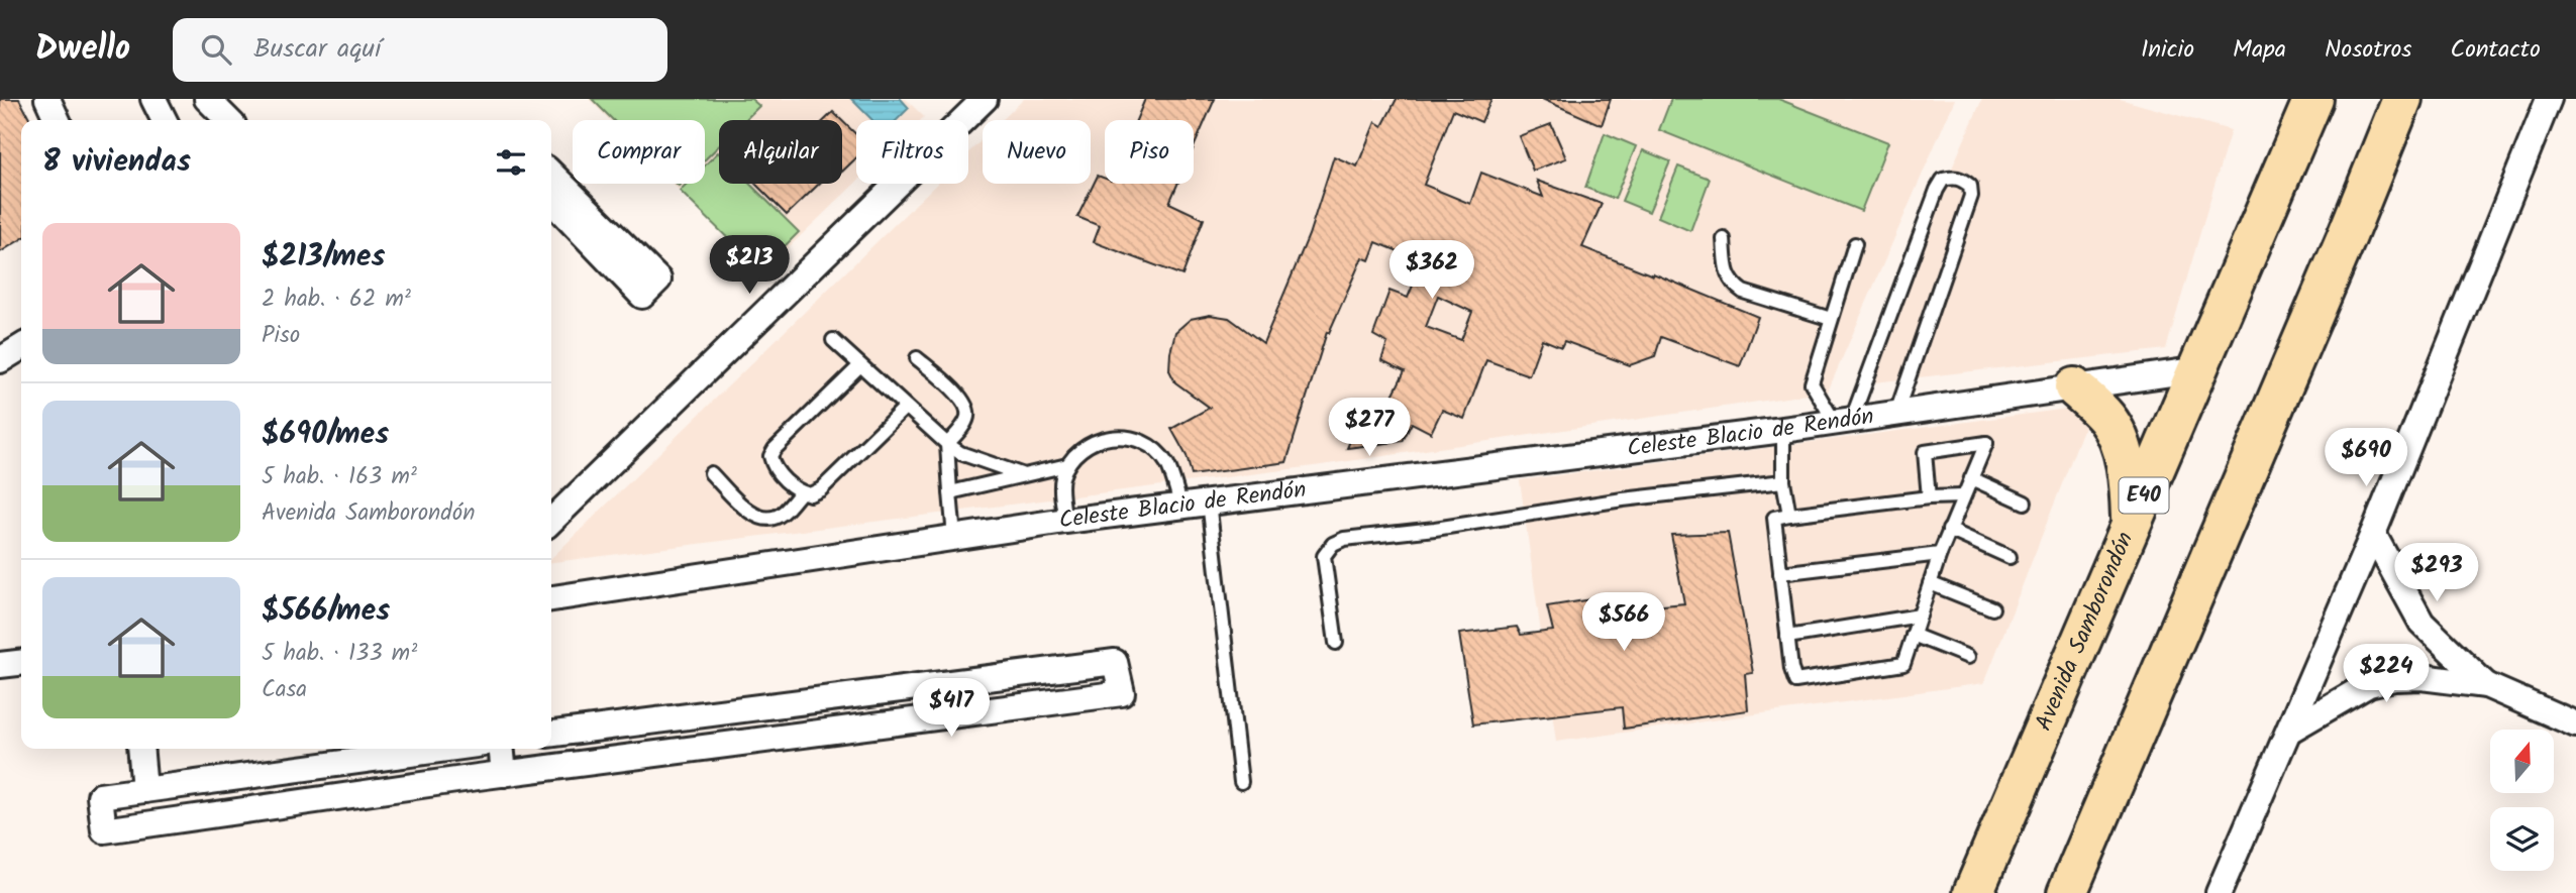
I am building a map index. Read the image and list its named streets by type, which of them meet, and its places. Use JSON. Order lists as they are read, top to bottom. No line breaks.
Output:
{"streets":{"highway":["E40","Avenida Samborondón"],"street":["Celeste Blacio de Rendón"]},"crossings":[["Celeste Blacio de Rendón","Avenida Samborondón"]],"north":"top","page":{"header":"Dwello","search":"Buscar aquí","nav":["Inicio","Mapa","Nosotros","Contacto"],"chip":["Comprar","Alquilar","Filtros","Nuevo","Piso"],"heading":"8 viviendas","list":[{"name":"$213/mes","note":"2 hab. · 62 m² · Piso"},{"name":"$690/mes","note":"5 hab. · 163 m² · Avenida Samborondón"},{"name":"$566/mes","note":"5 hab. · 133 m² · Casa"}],"price":["$213","$362","$277","$690","$293","$566","$224","$417"]}}
